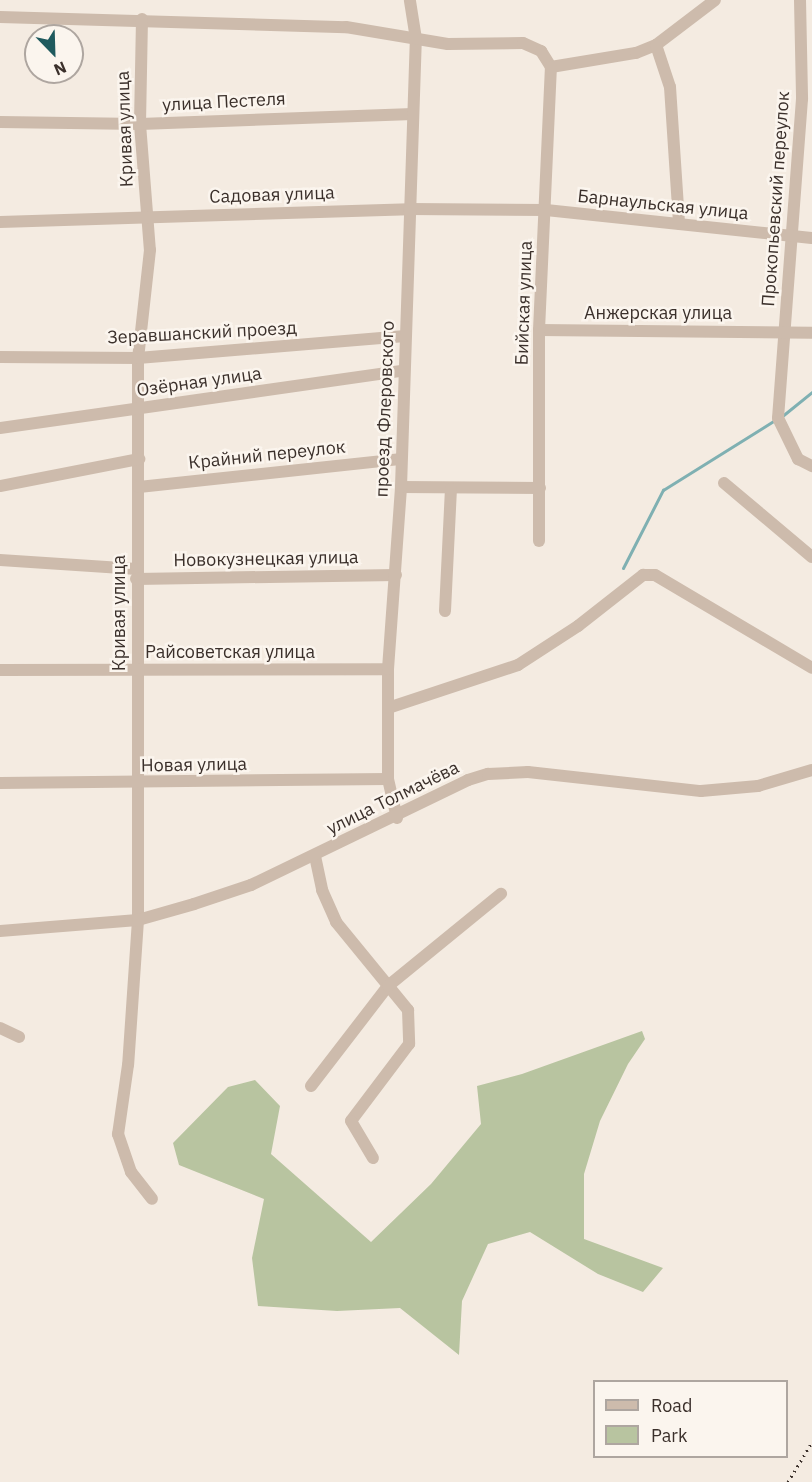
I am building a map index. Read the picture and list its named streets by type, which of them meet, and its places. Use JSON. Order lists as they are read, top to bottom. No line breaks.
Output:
{"streets":{"street":["улица Пестеля","Кривая улица","Садовая улица","Прокопьевский переулок","Барнаульская улица","Бийская улица","Анжерская улица","Зеравшанский проезд","Озёрная улица","проезд Флеровского","Крайний переулок","Новокузнецкая улица","Райсоветская улица","Новая улица","улица Толмачёва"]},"crossings":[["улица Пестеля","Кривая улица"],["улица Пестеля","проезд Флеровского"],["Кривая улица","Садовая улица"],["Кривая улица","Зеравшанский проезд"],["Кривая улица","Озёрная улица"],["Кривая улица","Крайний переулок"],["Кривая улица","Новокузнецкая улица"],["Кривая улица","Райсоветская улица"],["Кривая улица","Новая улица"],["Кривая улица","улица Толмачёва"],["Садовая улица","Барнаульская улица"],["Садовая улица","Бийская улица"],["Садовая улица","проезд Флеровского"],["Прокопьевский переулок","Барнаульская улица"],["Прокопьевский переулок","Анжерская улица"],["Барнаульская улица","Бийская улица"],["Бийская улица","Анжерская улица"],["Зеравшанский проезд","проезд Флеровского"],["Озёрная улица","проезд Флеровского"],["проезд Флеровского","Крайний переулок"],["проезд Флеровского","Новокузнецкая улица"],["проезд Флеровского","Райсоветская улица"],["проезд Флеровского","Новая улица"],["проезд Флеровского","улица Толмачёва"]],"legend":["Road","Park"],"north":"bottom right"}
